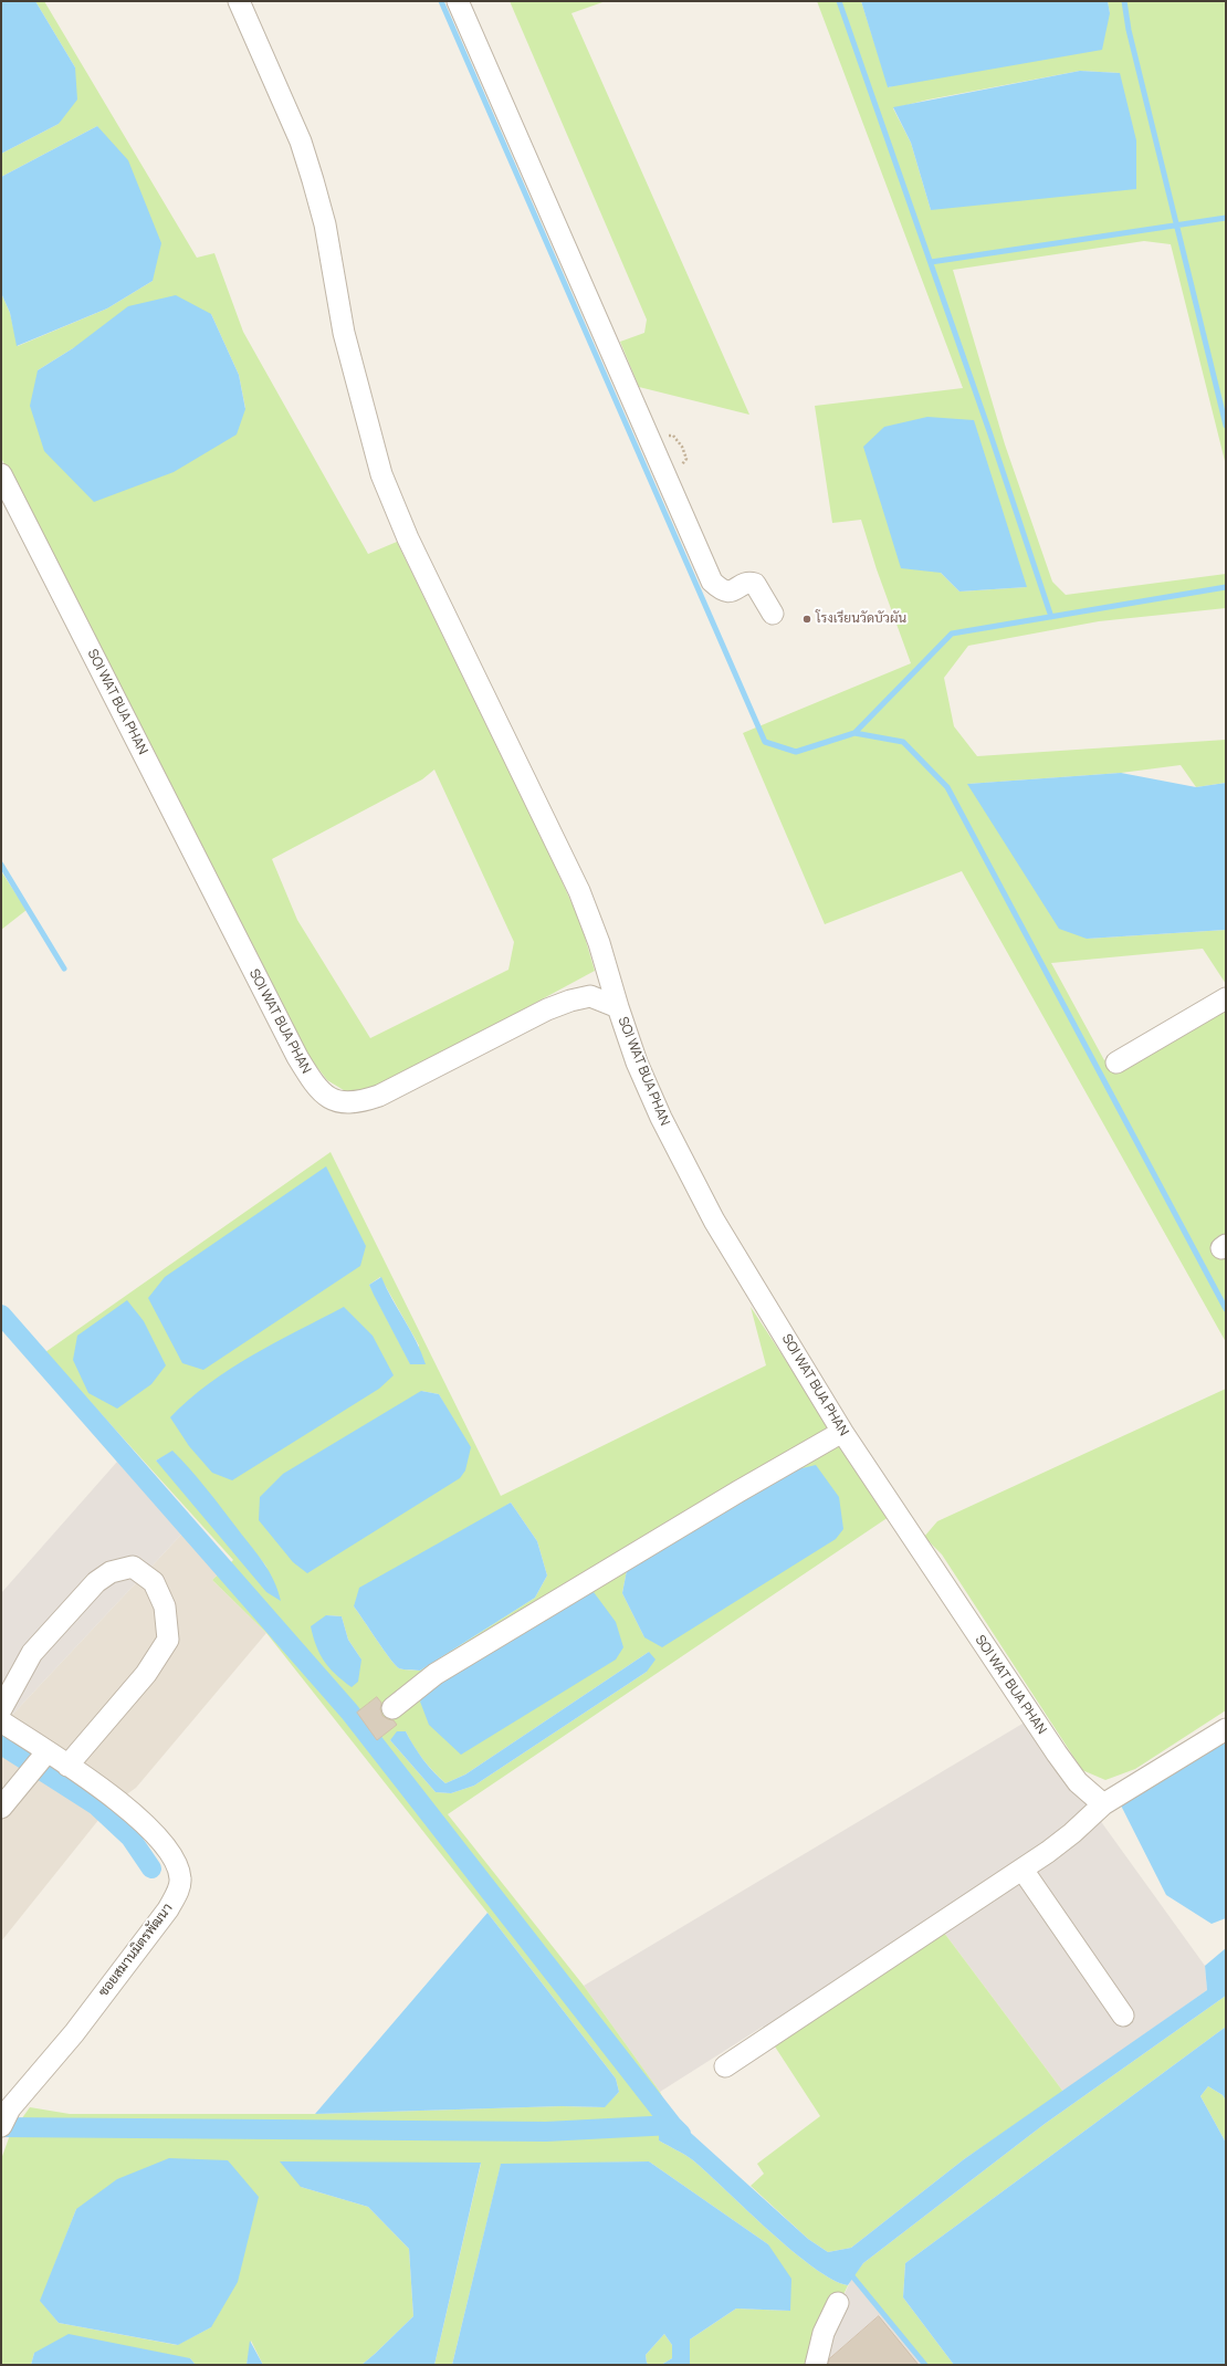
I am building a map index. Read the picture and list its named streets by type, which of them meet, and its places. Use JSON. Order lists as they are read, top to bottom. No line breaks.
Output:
{"streets":{"street":["SOI WAT BUA PHAN","ซอยสมานมิตรพัฒนา"]},"places":["โรงเรียนวัดบัวผัน"]}
